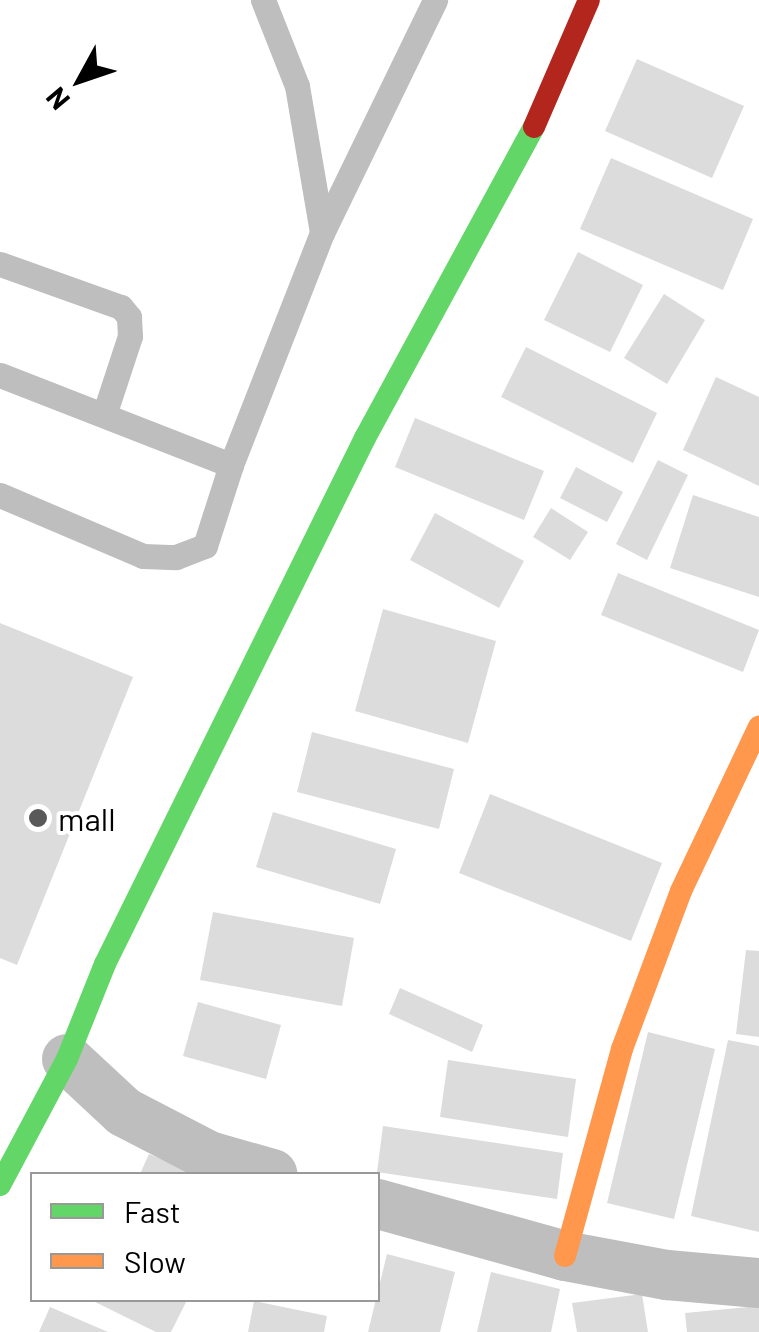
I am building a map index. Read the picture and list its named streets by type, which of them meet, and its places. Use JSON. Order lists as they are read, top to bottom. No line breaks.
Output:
{"places":["mall"],"legend":["Fast","Slow"],"north":"bottom left"}
